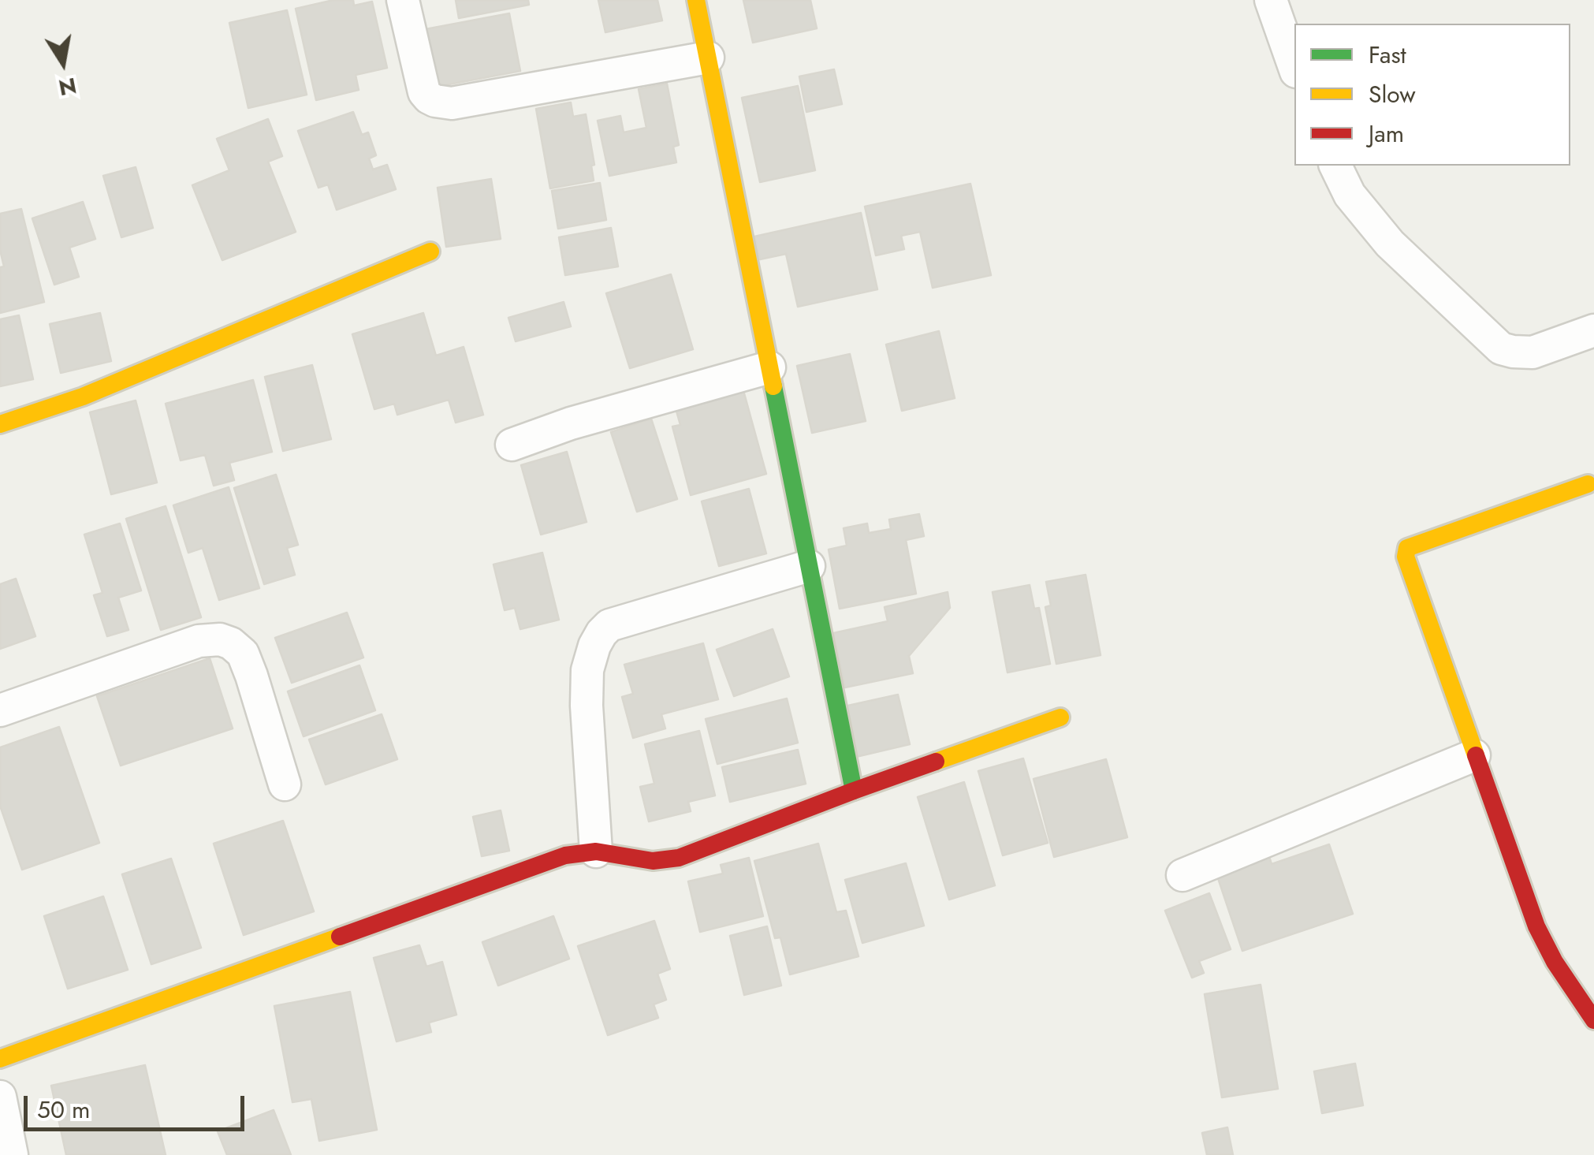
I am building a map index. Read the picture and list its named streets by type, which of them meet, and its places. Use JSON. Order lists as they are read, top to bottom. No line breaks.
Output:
{"legend":["Fast","Slow","Jam"],"scale_bar":"50 m","north":"bottom"}
